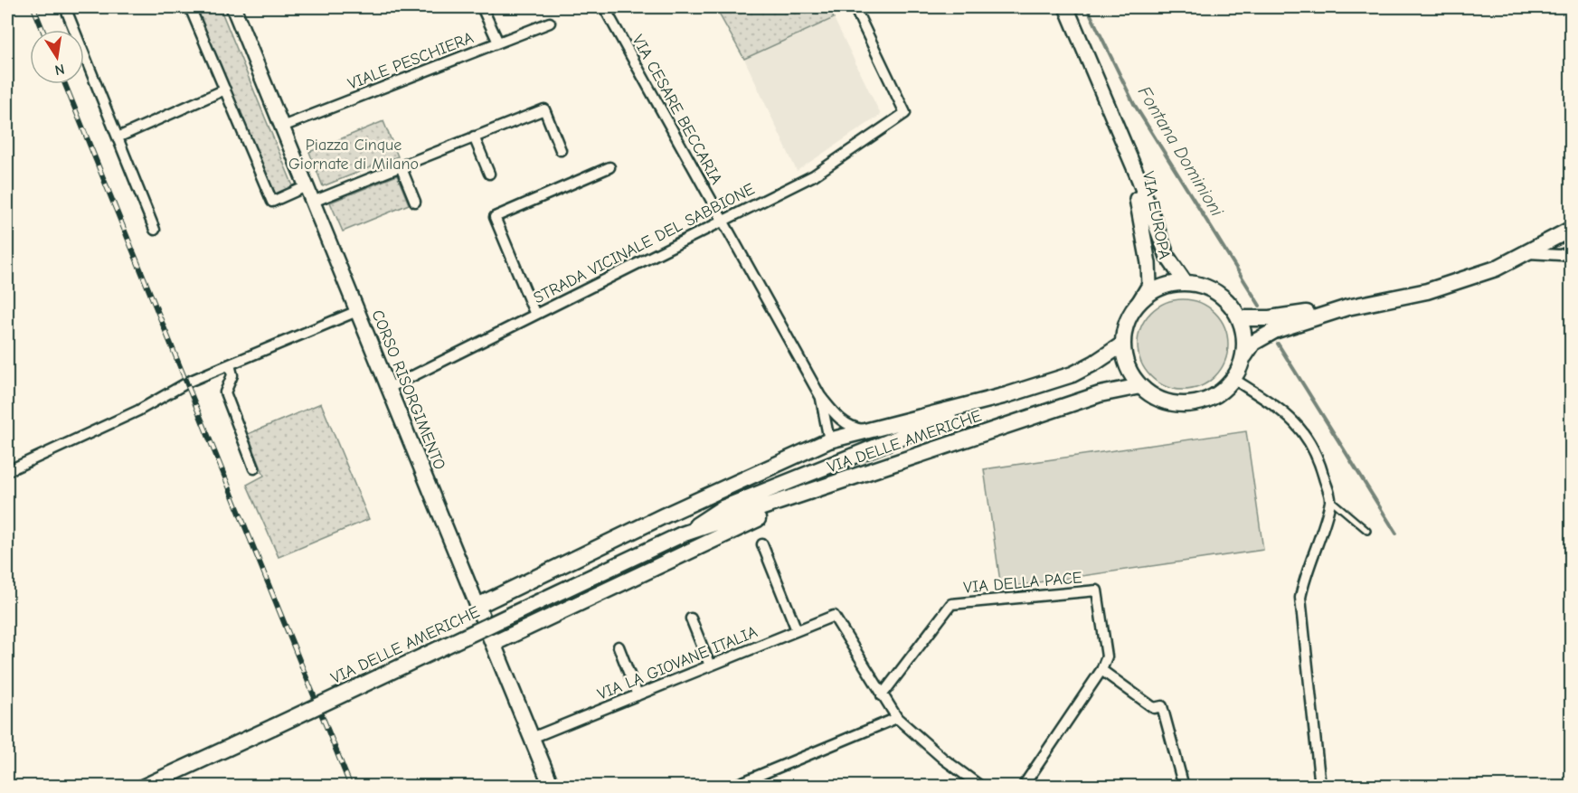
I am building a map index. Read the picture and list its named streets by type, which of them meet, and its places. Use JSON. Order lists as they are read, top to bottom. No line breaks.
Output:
{"streets":{"main road":["VIA EUROPA","CORSO RISORGIMENTO","VIA DELLE AMERICHE"],"street":["VIALE PESCHIERA","VIA CESARE BECCARIA","STRADA VICINALE DEL SABBIONE","VIA DELLA PACE","VIA LA GIOVANE ITALIA"]},"crossings":[["VIALE PESCHIERA","CORSO RISORGIMENTO"],["VIA CESARE BECCARIA","STRADA VICINALE DEL SABBIONE"],["VIA EUROPA","VIA DELLE AMERICHE"],["STRADA VICINALE DEL SABBIONE","CORSO RISORGIMENTO"],["CORSO RISORGIMENTO","VIA LA GIOVANE ITALIA"],["VIA DELLA PACE","VIA LA GIOVANE ITALIA"]],"water":["Fontana Dominioni"],"parks":["Piazza Cinque Giornate di Milano"],"north":"bottom"}
